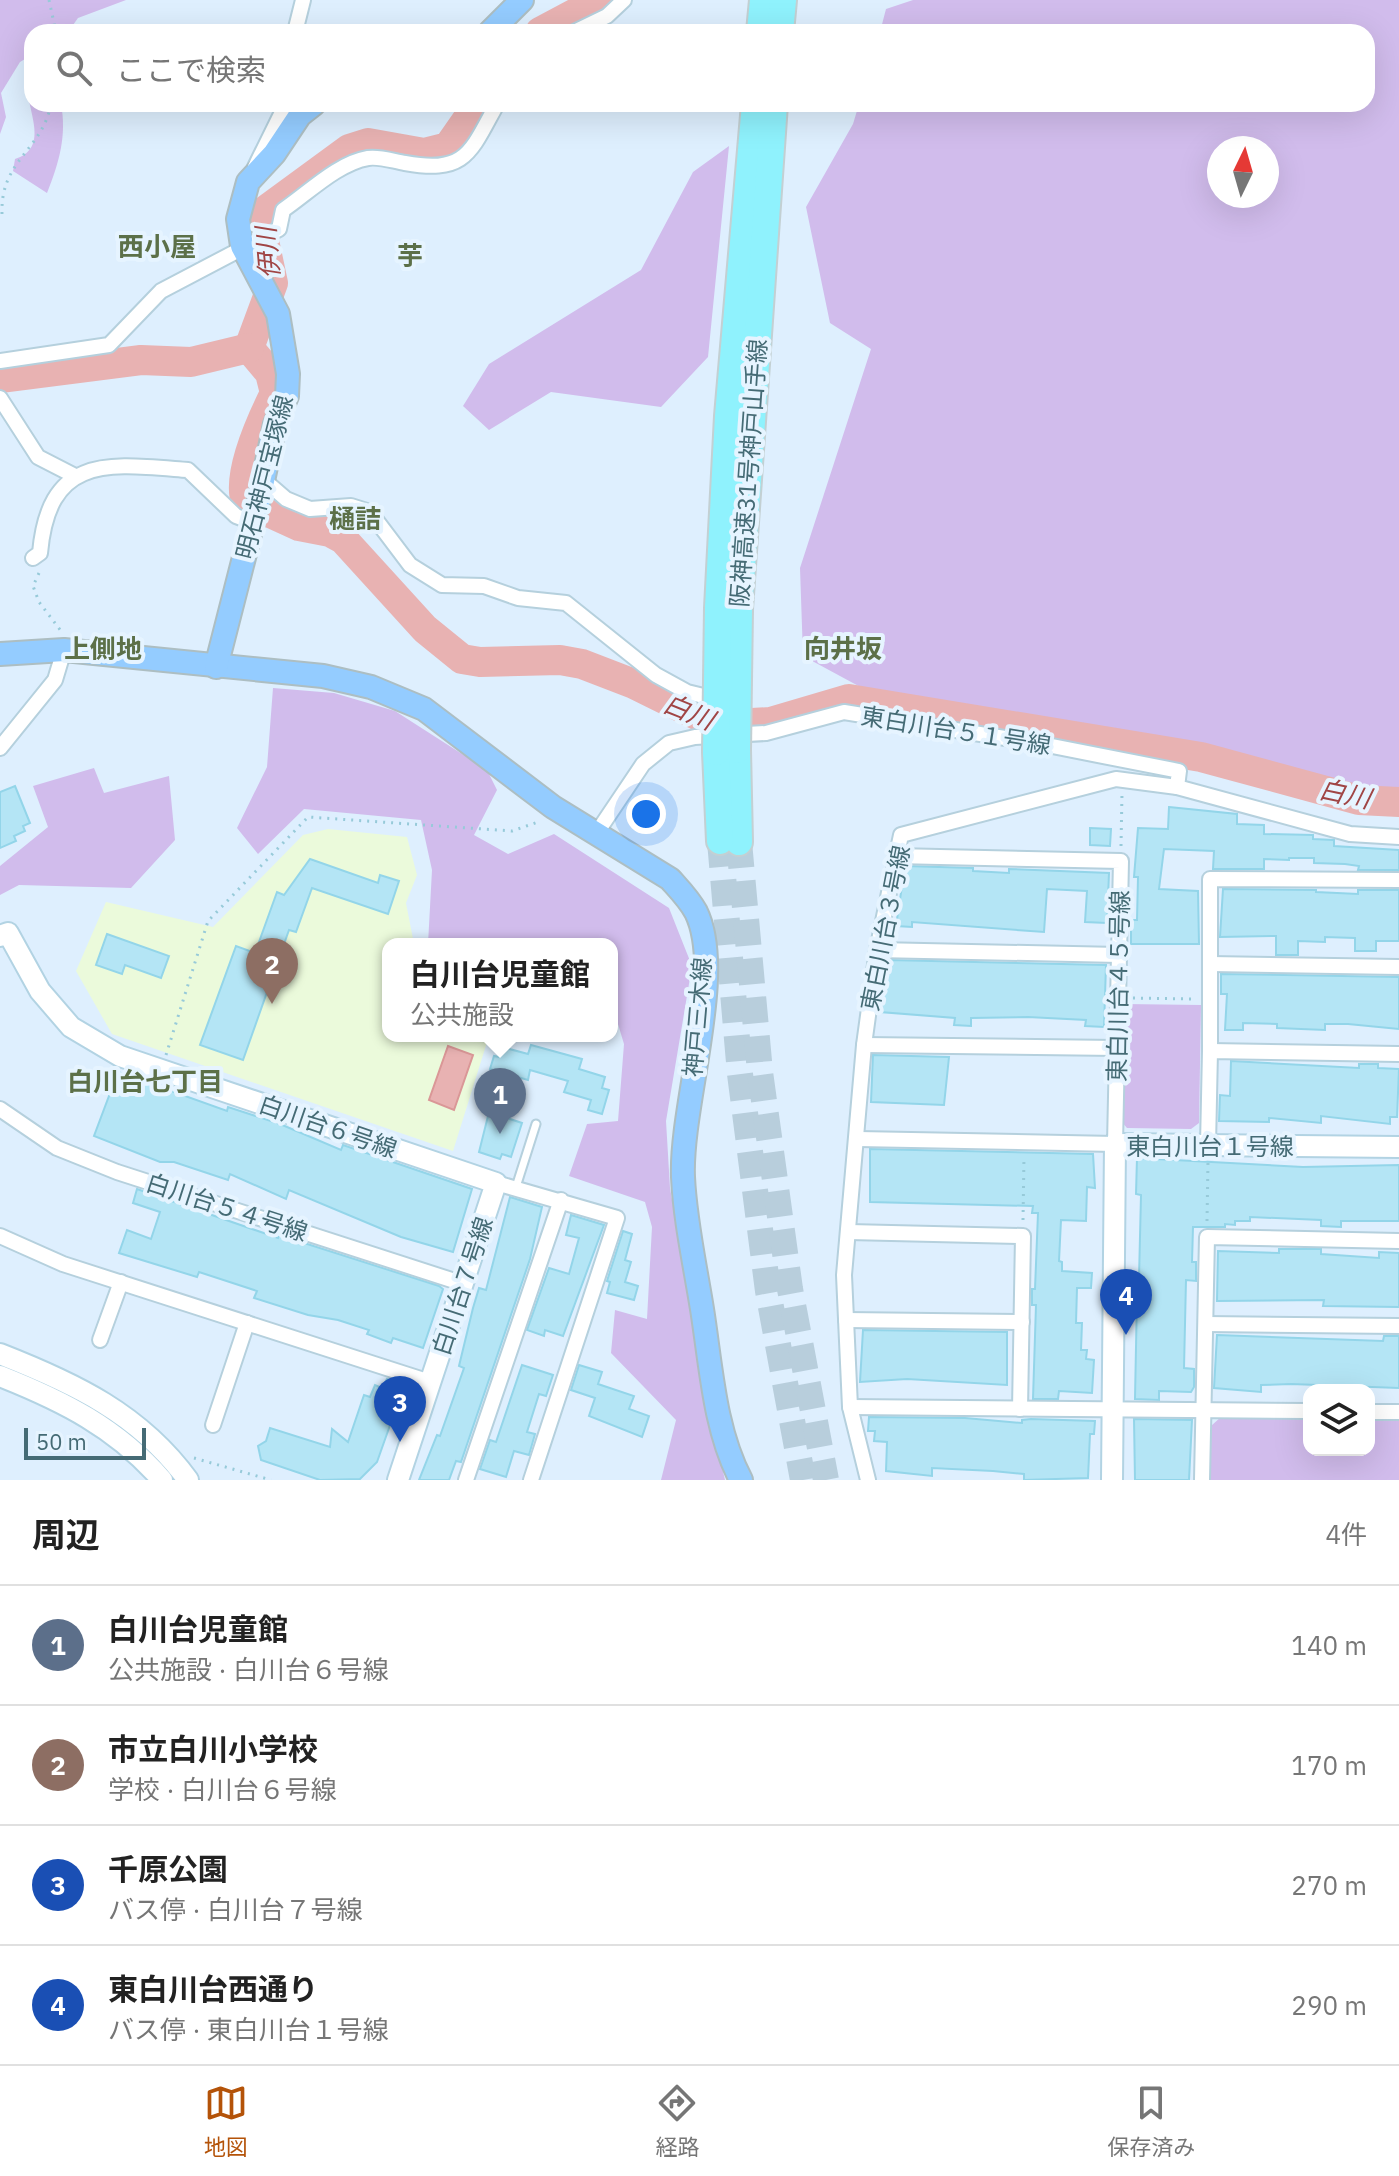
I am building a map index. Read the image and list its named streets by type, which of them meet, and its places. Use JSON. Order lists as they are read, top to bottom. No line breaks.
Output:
{"streets":{"highway":["阪神高速31号神戸山手線"],"main road":["明石神戸宝塚線","神戸三木線"],"street":["東白川台５１号線","東白川台３号線","東白川台４５号線","白川台６号線","東白川台１号線","白川台５４号線","白川台７号線"]},"crossings":[["阪神高速31号神戸山手線","東白川台５１号線"],["明石神戸宝塚線","神戸三木線"],["東白川台５１号線","東白川台３号線"],["東白川台３号線","東白川台４５号線"],["東白川台４５号線","東白川台１号線"],["白川台６号線","白川台７号線"],["白川台５４号線","白川台７号線"]],"districts":["西小屋","芋","樋詰","上側地","向井坂","白川台七丁目"],"water":["伊川","白川"],"scale_bar":"50 m","north":"top","page":{"search":"ここで検索","popup":["白川台児童館","公共施設"],"pins":["2","1","4","3"],"scale":"50 m","heading":["周辺","4件"],"list":[{"mark":"1","name":"白川台児童館","note":"公共施設 · 白川台６号線","value":"140 m"},{"mark":"2","name":"市立白川小学校","note":"学校 · 白川台６号線","value":"170 m"},{"mark":"3","name":"千原公園","note":"バス停 · 白川台７号線","value":"270 m"},{"mark":"4","name":"東白川台西通り","note":"バス停 · 東白川台１号線","value":"290 m"}],"nav":["地図","経路","保存済み"]}}
